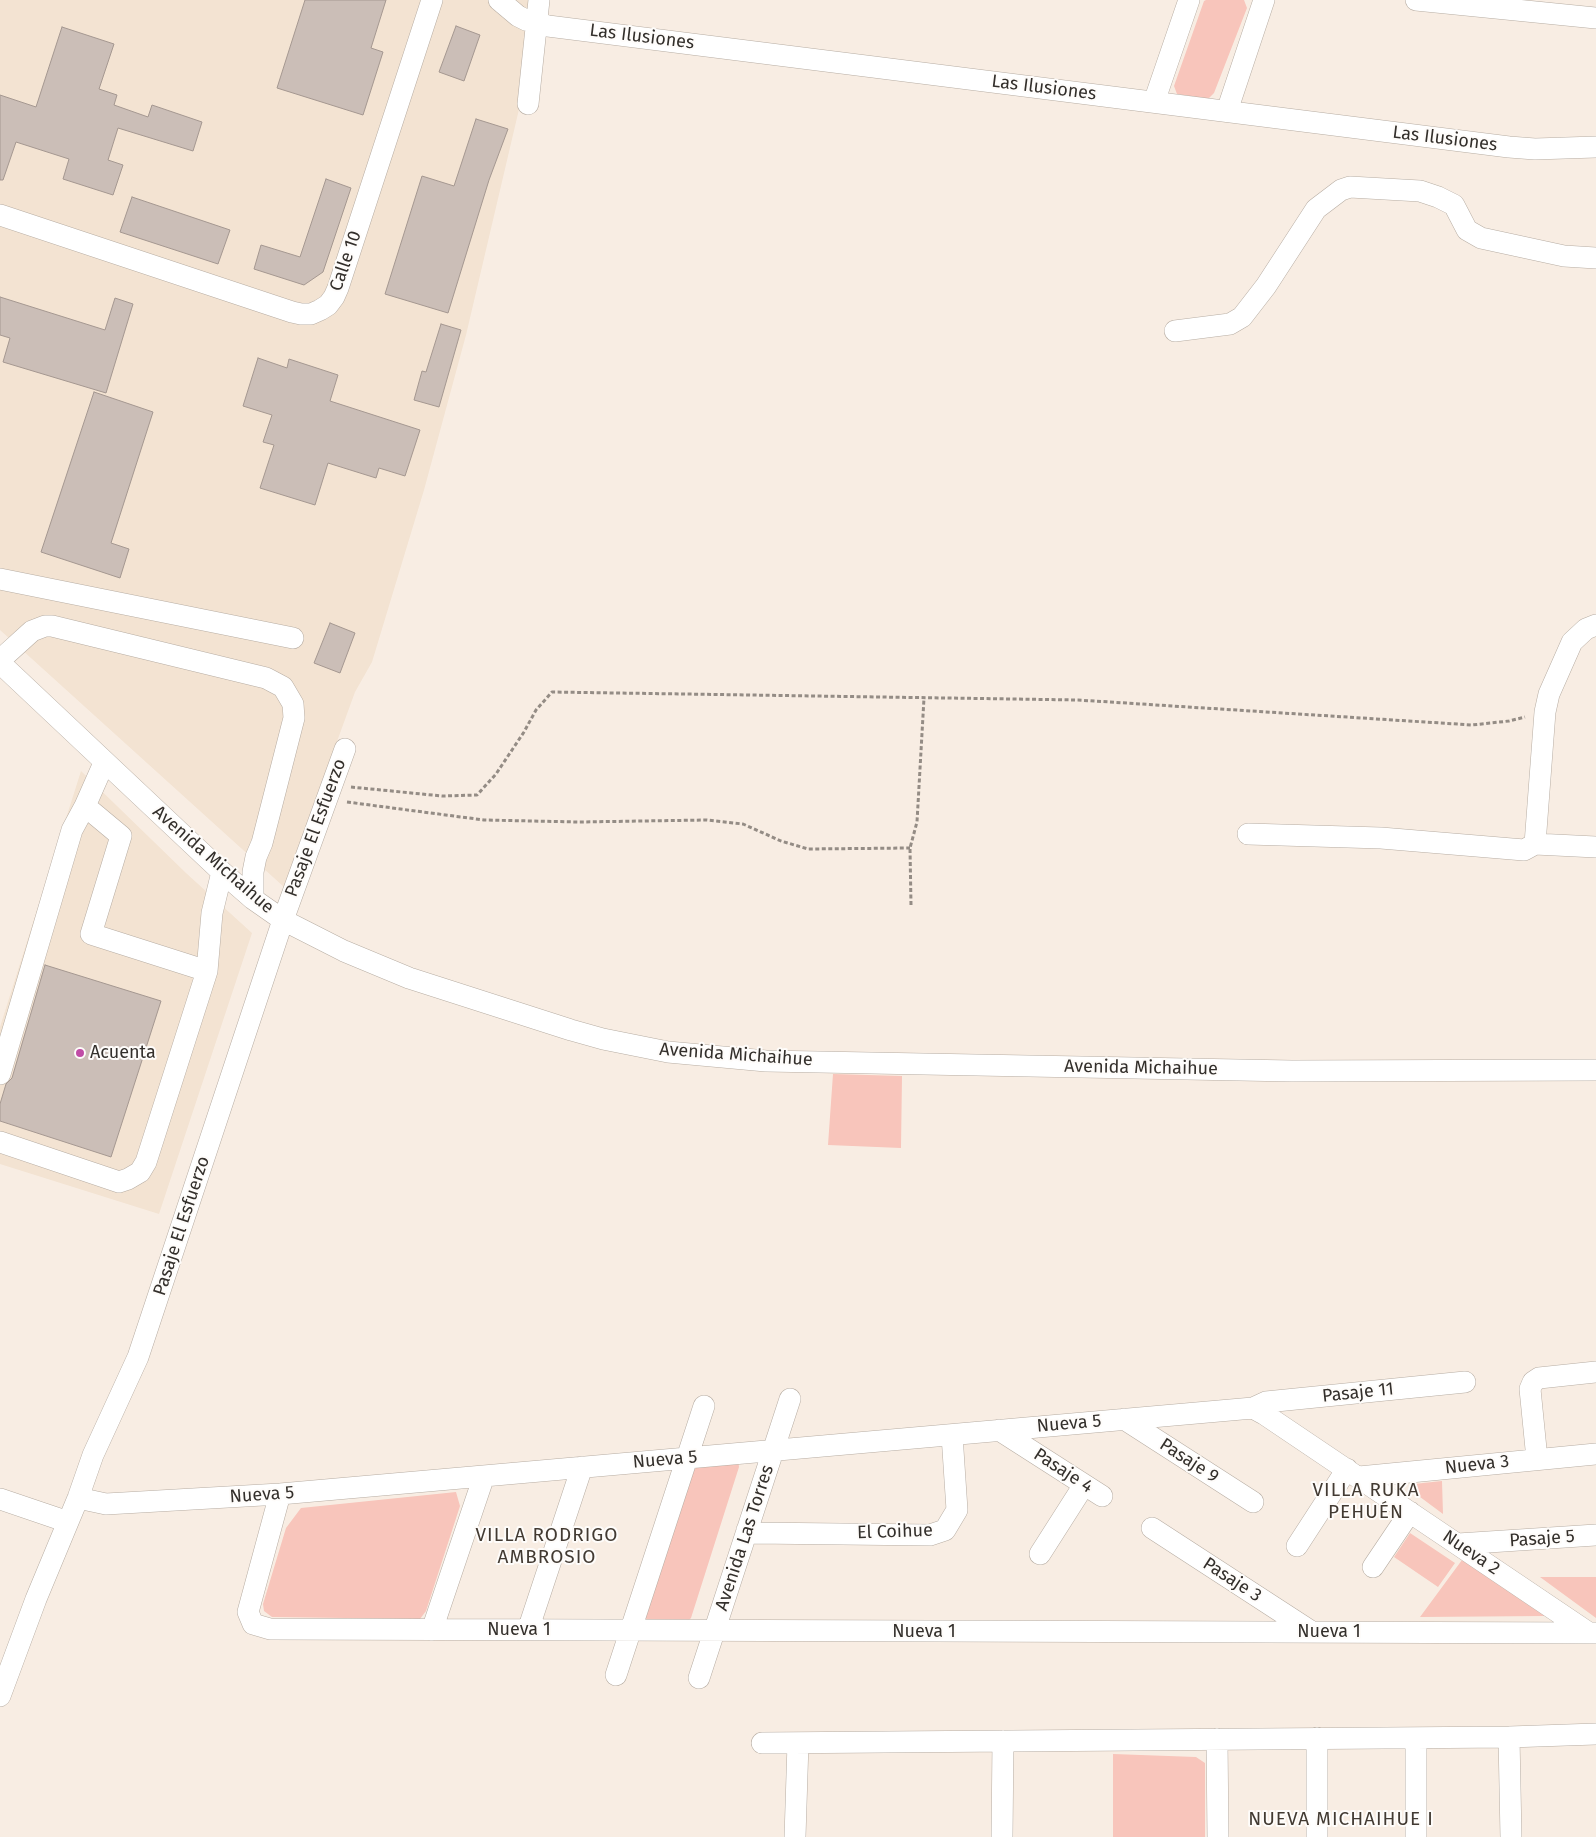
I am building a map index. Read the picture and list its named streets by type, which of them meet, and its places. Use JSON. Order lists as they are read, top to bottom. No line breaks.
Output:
{"streets":{"street":["Las Ilusiones","Calle 10","Pasaje El Esfuerzo","Avenida Michaihue","Pasaje 11","Nueva 5","Pasaje 9","Nueva 3","Pasaje 4","El Coihue","Avenida Las Torres","Pasaje 5","Nueva 2","Pasaje 3","Nueva 1"]},"crossings":[["Pasaje El Esfuerzo","Avenida Michaihue"],["Pasaje El Esfuerzo","Nueva 5"],["Pasaje 11","Nueva 5"],["Pasaje 11","Nueva 2"],["Nueva 5","Pasaje 9"],["Nueva 5","Pasaje 4"],["Nueva 5","El Coihue"],["Nueva 5","Avenida Las Torres"],["Nueva 5","Nueva 2"],["Nueva 5","Nueva 1"],["Nueva 3","Nueva 2"],["El Coihue","Avenida Las Torres"],["Avenida Las Torres","Nueva 1"],["Pasaje 5","Nueva 2"],["Nueva 2","Nueva 1"],["Pasaje 3","Nueva 1"]],"districts":["VILLA RUKA PEHUÉN","VILLA RODRIGO AMBROSIO","NUEVA MICHAIHUE I"],"places":["Acuenta"]}
